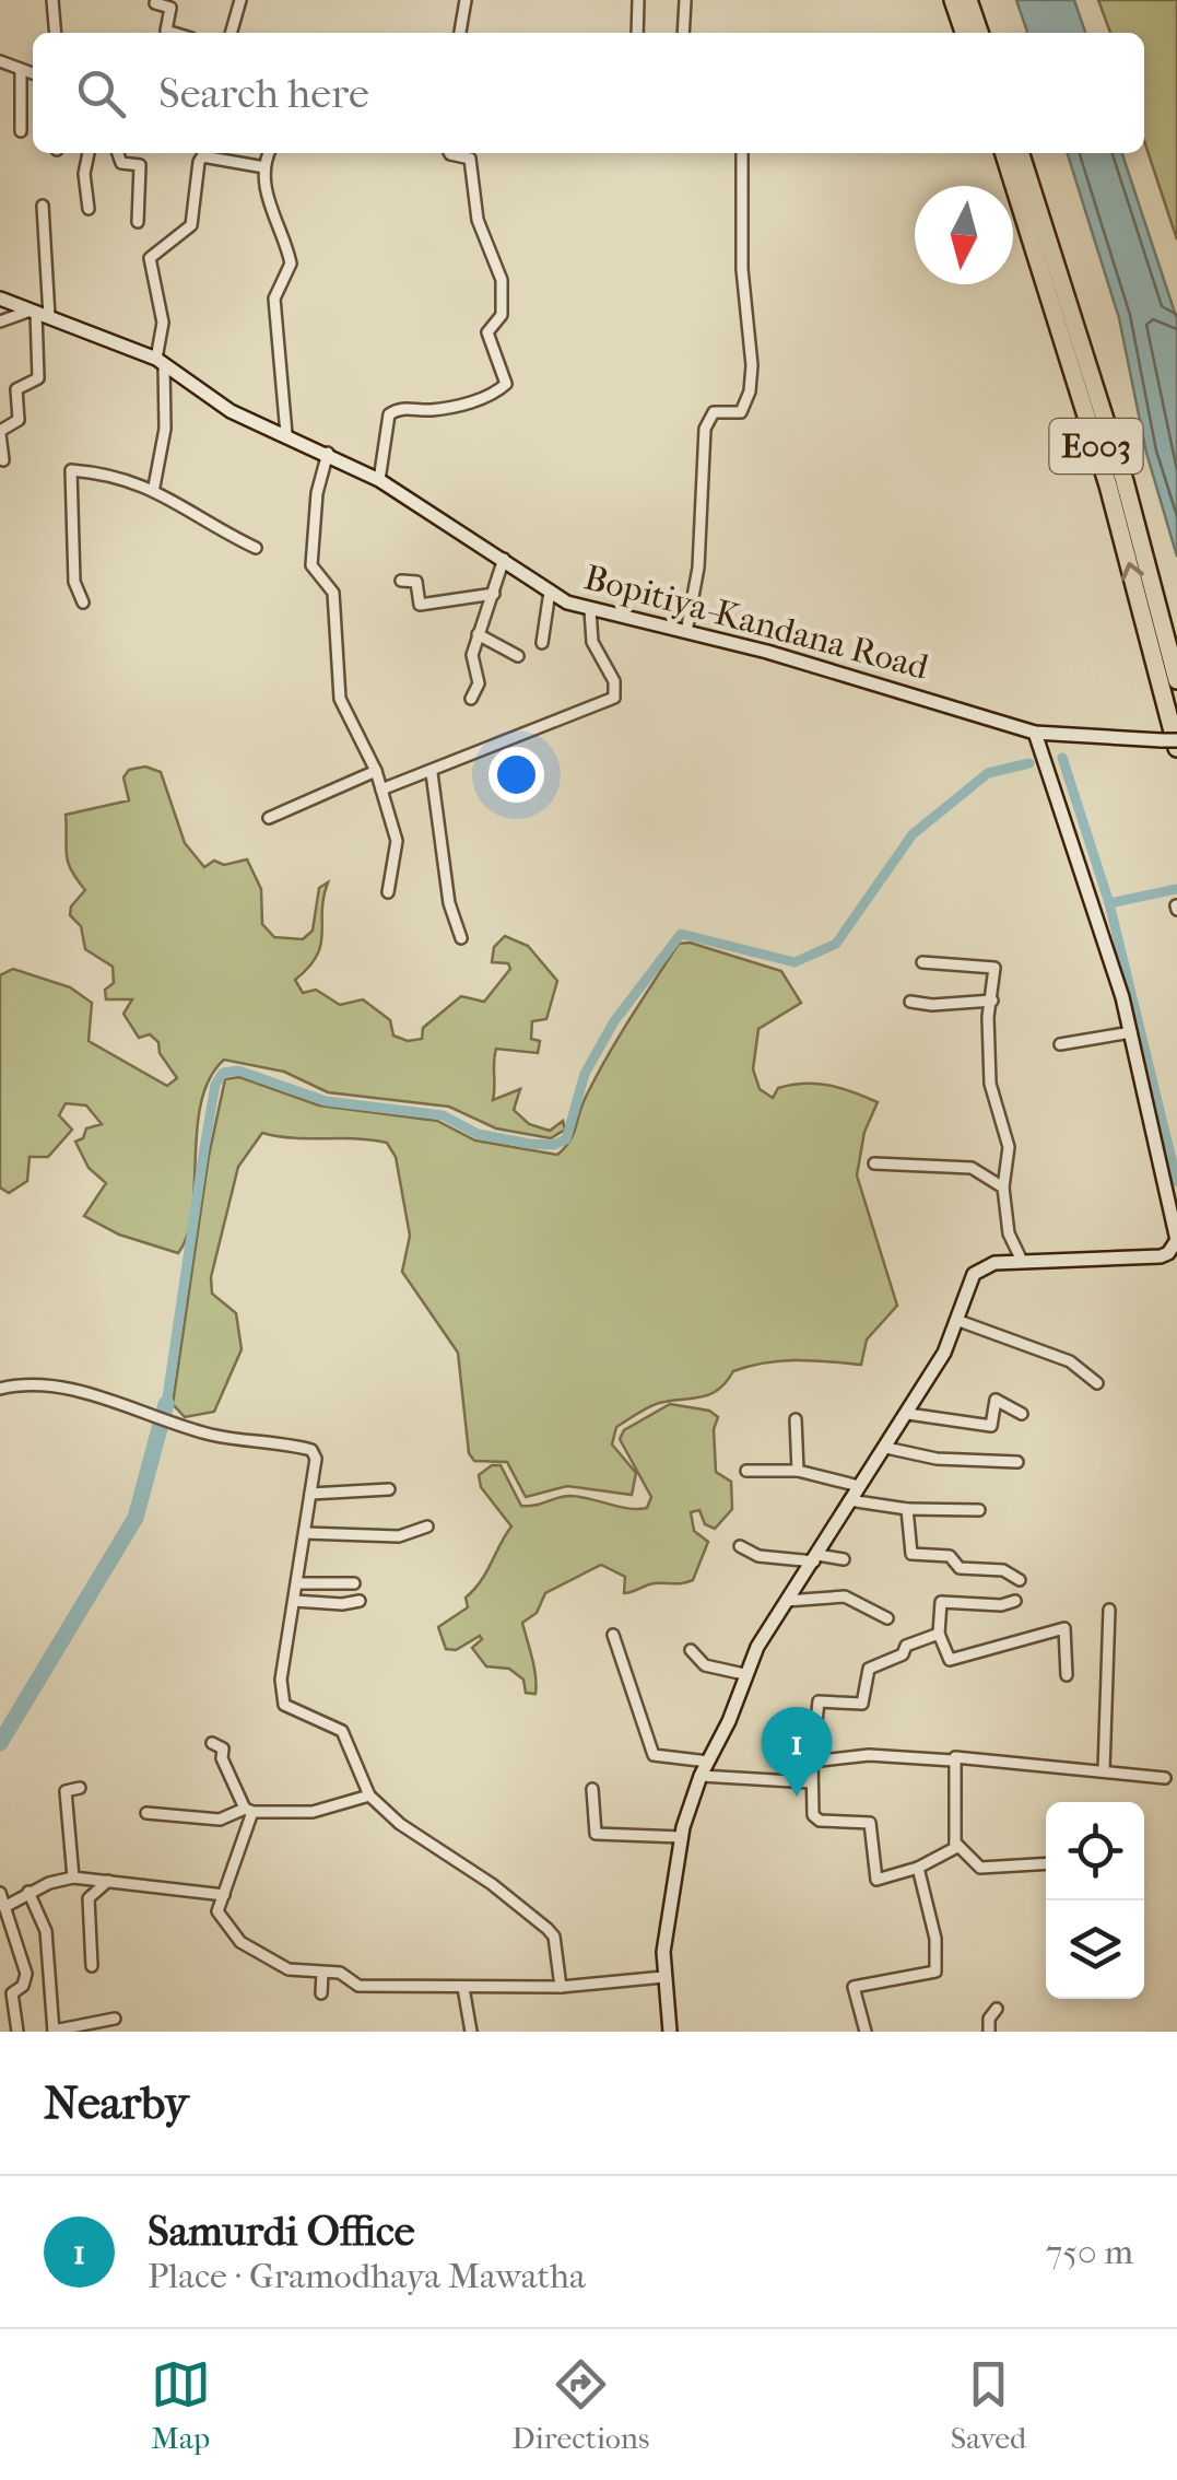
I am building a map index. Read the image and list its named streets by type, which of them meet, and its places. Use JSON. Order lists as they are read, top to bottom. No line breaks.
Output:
{"streets":{"highway":["E003"],"street":["Bopitiya-Kandana Road"]},"crossings":[["E003","Bopitiya-Kandana Road"]],"north":"bottom","page":{"search":"Search here","pins":"1","heading":"Nearby","list":[{"mark":"1","name":"Samurdi Office","note":"Place · Gramodhaya Mawatha","value":"750 m"}],"nav":["Map","Directions","Saved"]}}
